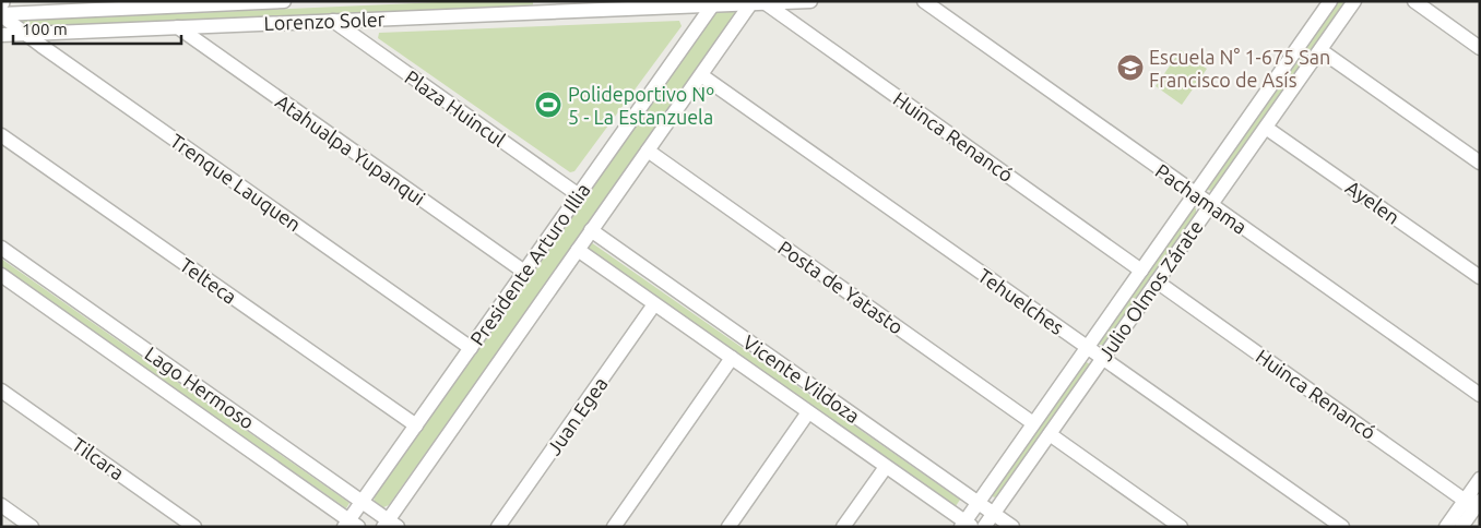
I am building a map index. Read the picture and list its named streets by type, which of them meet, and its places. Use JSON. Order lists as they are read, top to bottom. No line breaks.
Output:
{"streets":{"street":["Lorenzo Soler","Plaza Huincul","Huinca Renancó","Atahualpa Yupanqui","Trenque Lauquen","Pachamama","Ayelen","Presidente Arturo Illia","Telteca","Posta de Yatasto","Julio Olmos Zárate","Tehuelches","Vicente Vildoza","Lago Hermoso","Juan Egea","Tilcara"]},"crossings":[["Lorenzo Soler","Plaza Huincul"],["Lorenzo Soler","Huinca Renancó"],["Lorenzo Soler","Atahualpa Yupanqui"],["Lorenzo Soler","Trenque Lauquen"],["Lorenzo Soler","Presidente Arturo Illia"],["Plaza Huincul","Presidente Arturo Illia"],["Huinca Renancó","Presidente Arturo Illia"],["Huinca Renancó","Julio Olmos Zárate"],["Atahualpa Yupanqui","Presidente Arturo Illia"],["Trenque Lauquen","Presidente Arturo Illia"],["Pachamama","Julio Olmos Zárate"],["Ayelen","Julio Olmos Zárate"],["Presidente Arturo Illia","Telteca"],["Presidente Arturo Illia","Posta de Yatasto"],["Presidente Arturo Illia","Tehuelches"],["Presidente Arturo Illia","Vicente Vildoza"],["Presidente Arturo Illia","Lago Hermoso"],["Posta de Yatasto","Julio Olmos Zárate"],["Julio Olmos Zárate","Tehuelches"],["Julio Olmos Zárate","Vicente Vildoza"],["Vicente Vildoza","Juan Egea"]],"places":{"school or university":["Escuela N° 1-675 San Francisco de Asís"],"sports":["Polideportivo Nº 5 - La Estanzuela"]},"scale_bar":"100 m"}
